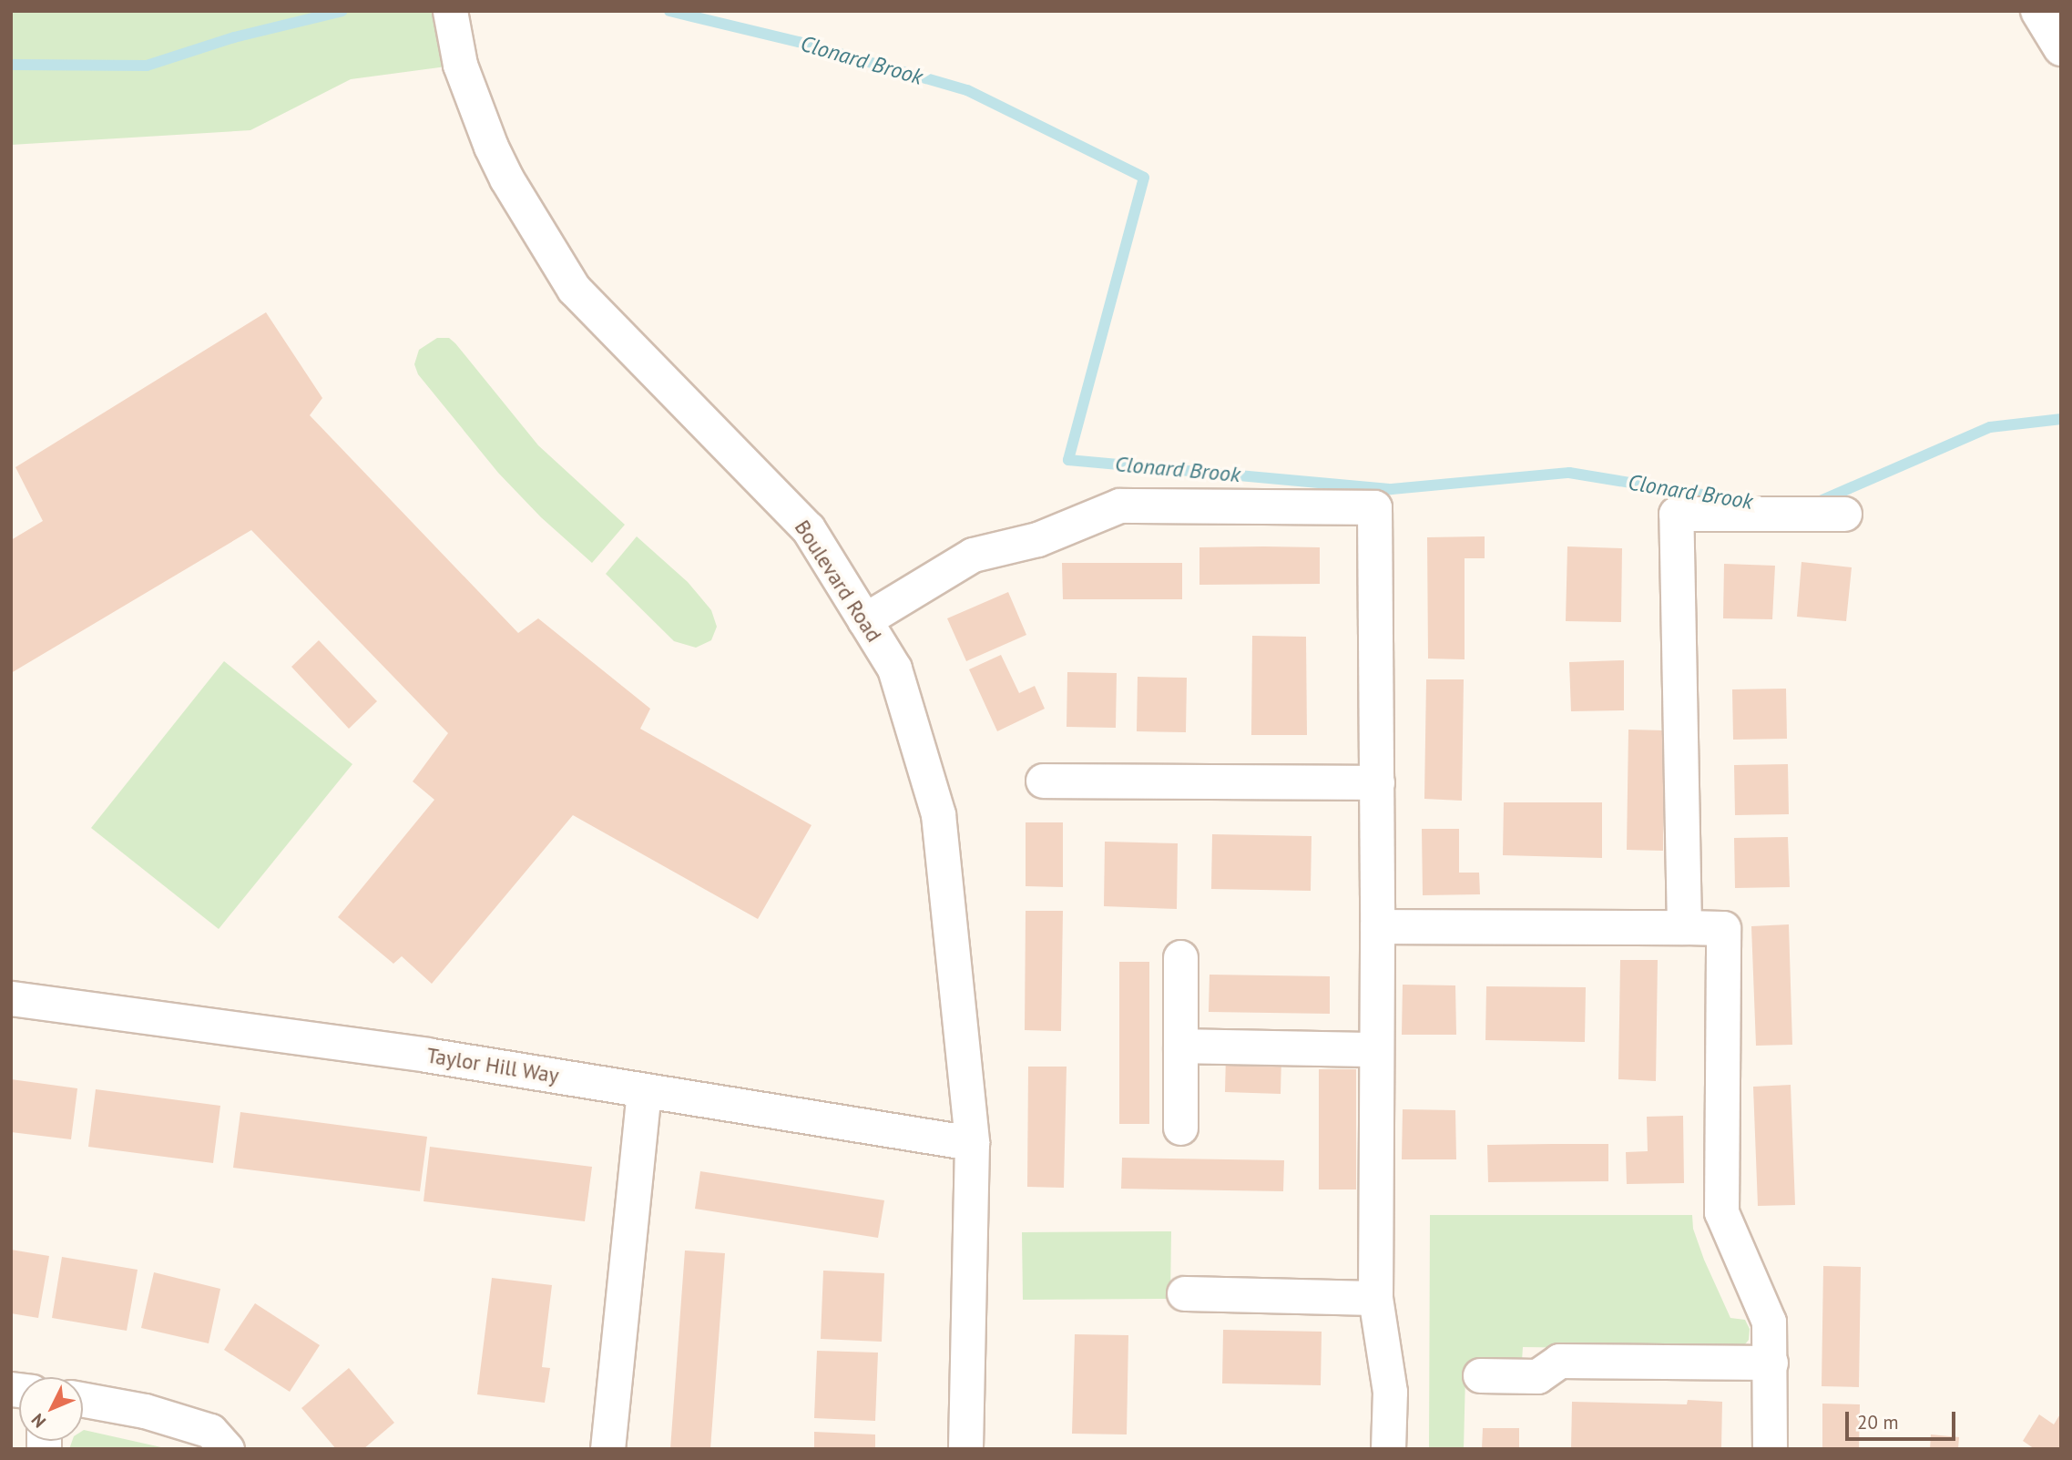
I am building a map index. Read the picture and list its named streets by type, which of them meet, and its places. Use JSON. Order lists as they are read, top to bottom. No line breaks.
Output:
{"streets":{"street":["Boulevard Road","Taylor Hill Way"]},"crossings":[["Boulevard Road","Taylor Hill Way"]],"water":["Clonard Brook"],"scale_bar":"20 m","north":"bottom left"}
